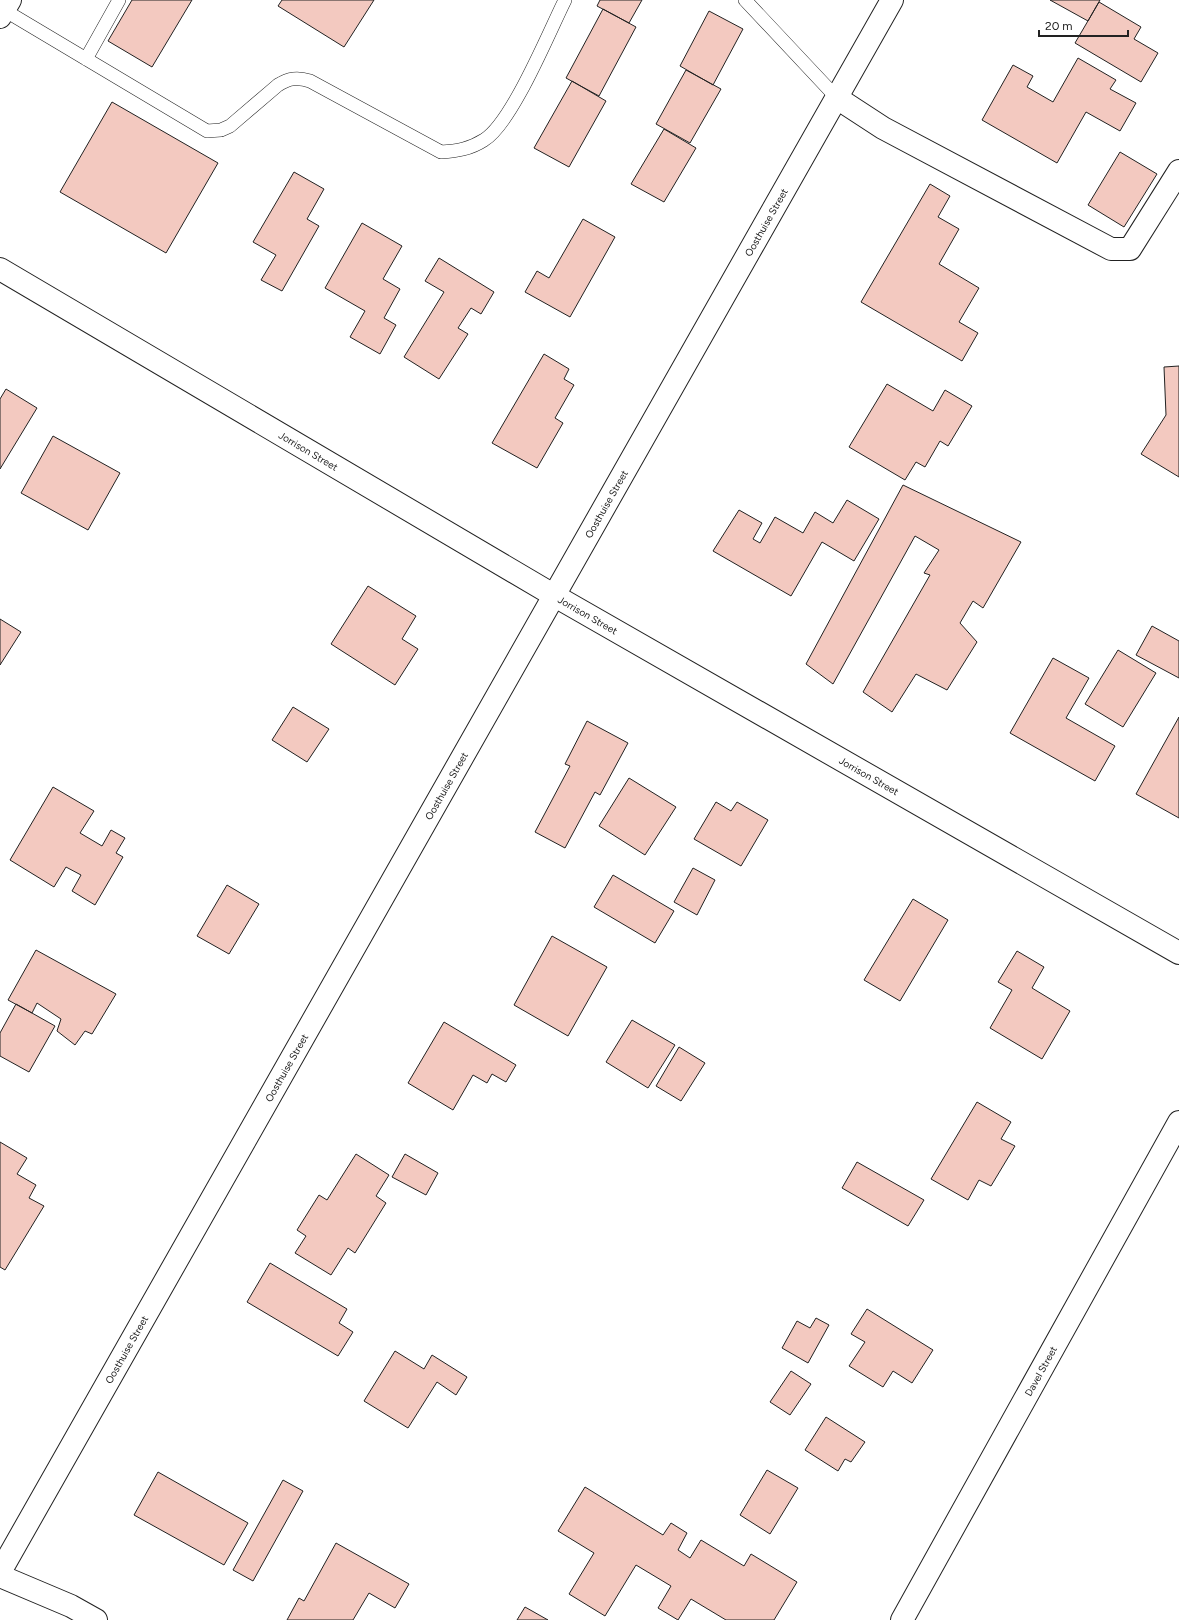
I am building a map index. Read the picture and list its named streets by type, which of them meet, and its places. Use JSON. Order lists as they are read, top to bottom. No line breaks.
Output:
{"streets":{"street":["Oosthuise Street","Jorrison Street","Davel Street"]},"crossings":[["Oosthuise Street","Jorrison Street"]],"scale_bar":"20 m"}
